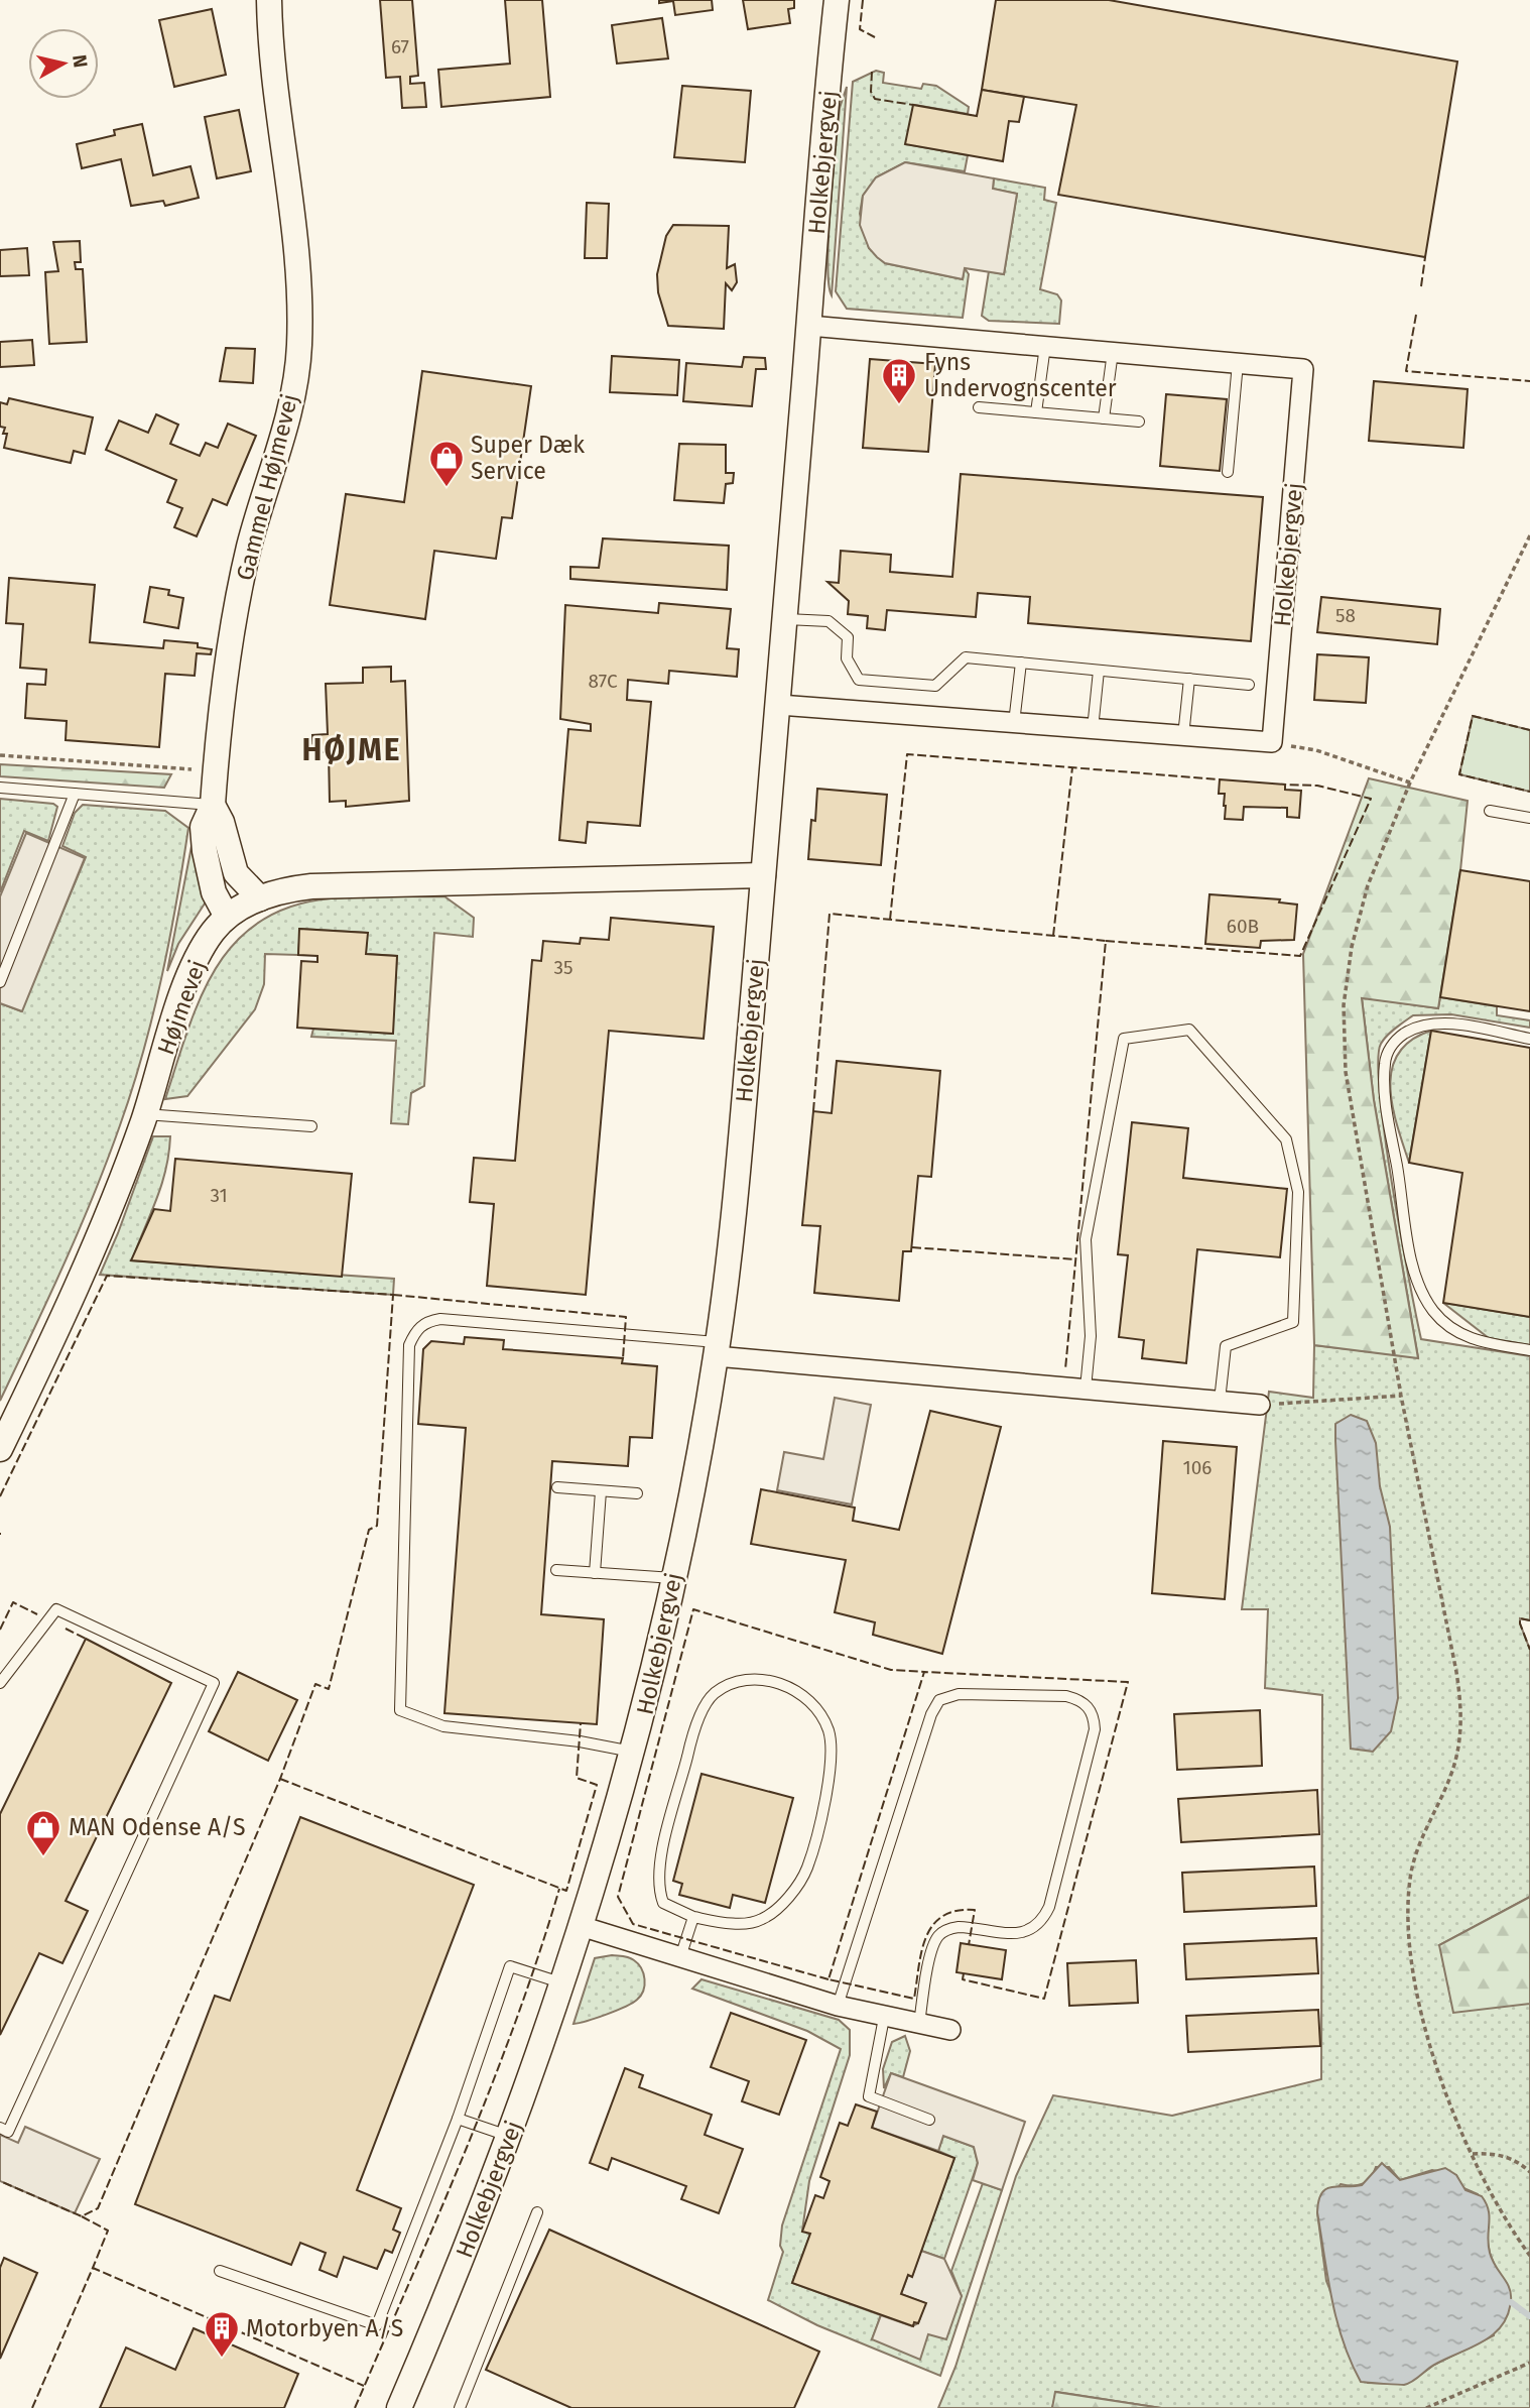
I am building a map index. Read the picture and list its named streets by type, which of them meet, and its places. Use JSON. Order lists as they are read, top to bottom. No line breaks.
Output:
{"streets":{"street":["Holkebjergvej","Gammel Højmevej","Højmevej"]},"crossings":[["Holkebjergvej","Højmevej"],["Gammel Højmevej","Højmevej"]],"districts":["HØJME"],"places":{"building":["Fyns Undervognscenter","Motorbyen A/S"],"shop":["Super Dæk Service","MAN Odense A/S"]},"house_numbers":["67","58","87C","60B","35","31","106"],"north":"right"}
